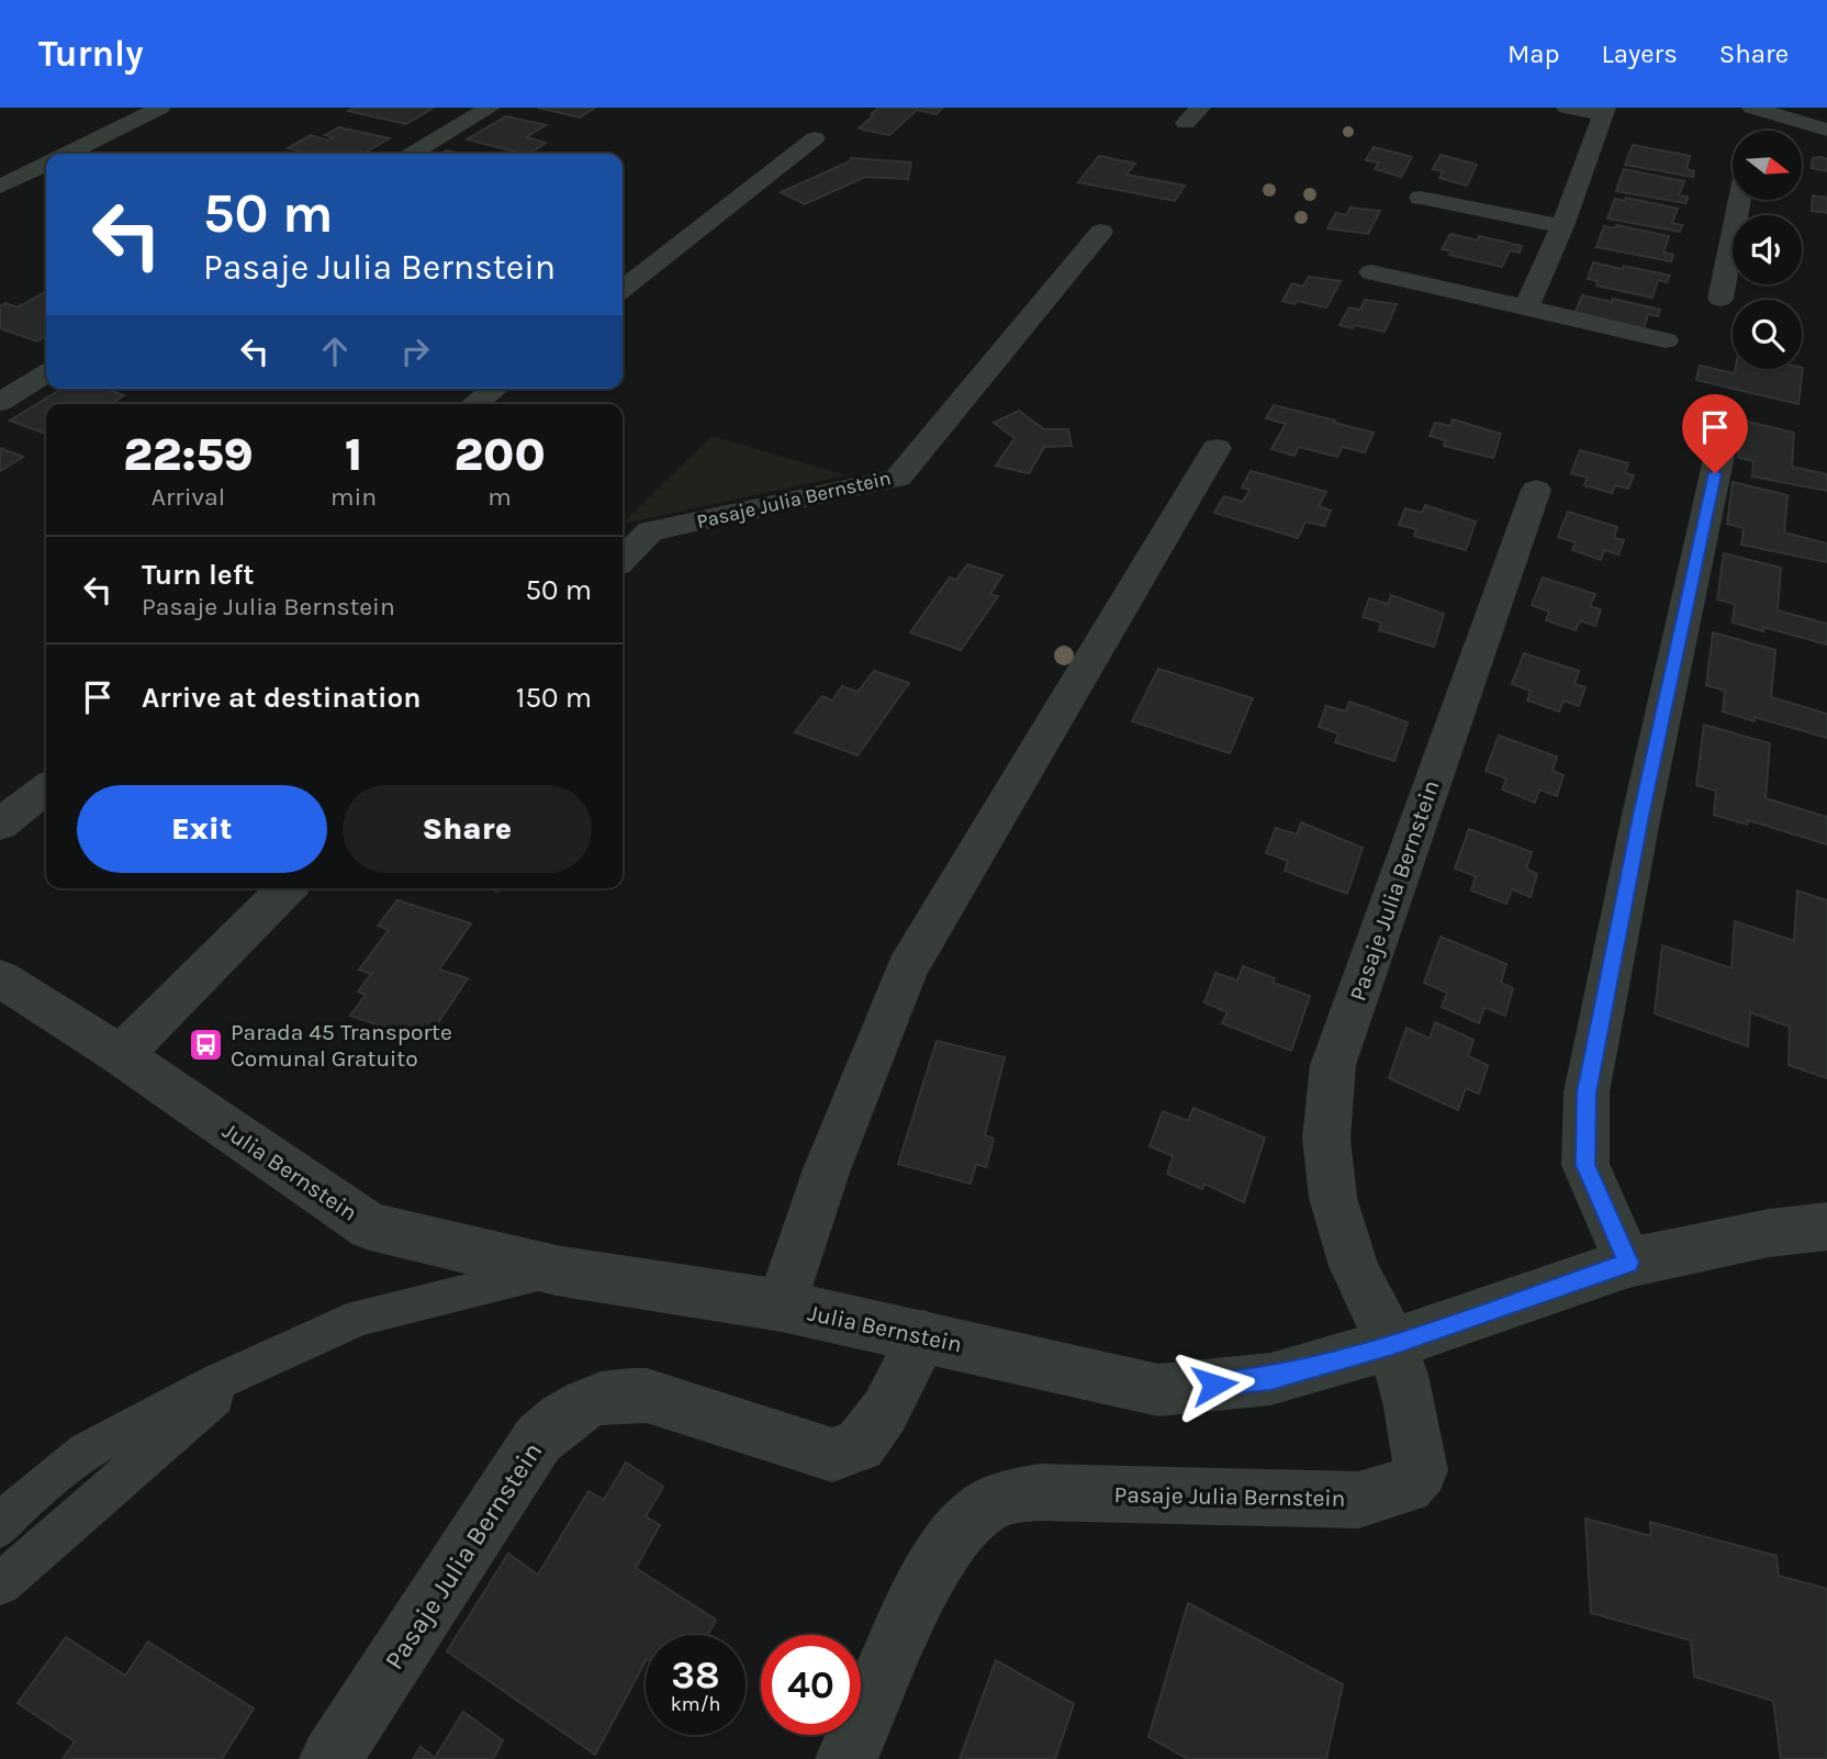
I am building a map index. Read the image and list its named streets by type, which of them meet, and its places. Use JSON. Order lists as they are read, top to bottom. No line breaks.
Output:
{"streets":{"street":["Pasaje Julia Bernstein","Julia Bernstein"]},"crossings":[["Pasaje Julia Bernstein","Julia Bernstein"]],"places":{"bus stop":["Parada 45 Transporte Comunal Gratuito"]},"north":"right","page":{"header":"Turnly","nav":["Map","Layers","Share"],"turn":["50 m","Pasaje Julia Bernstein"],"eta":["22:59","Arrival","1","min","200","m"],"list":[{"name":"Turn left","note":"Pasaje Julia Bernstein","value":"50 m"},{"name":"Arrive at destination","value":"150 m"}],"buttons":["Exit","Share"],"speed":"38 km/h","limit":"40"}}
